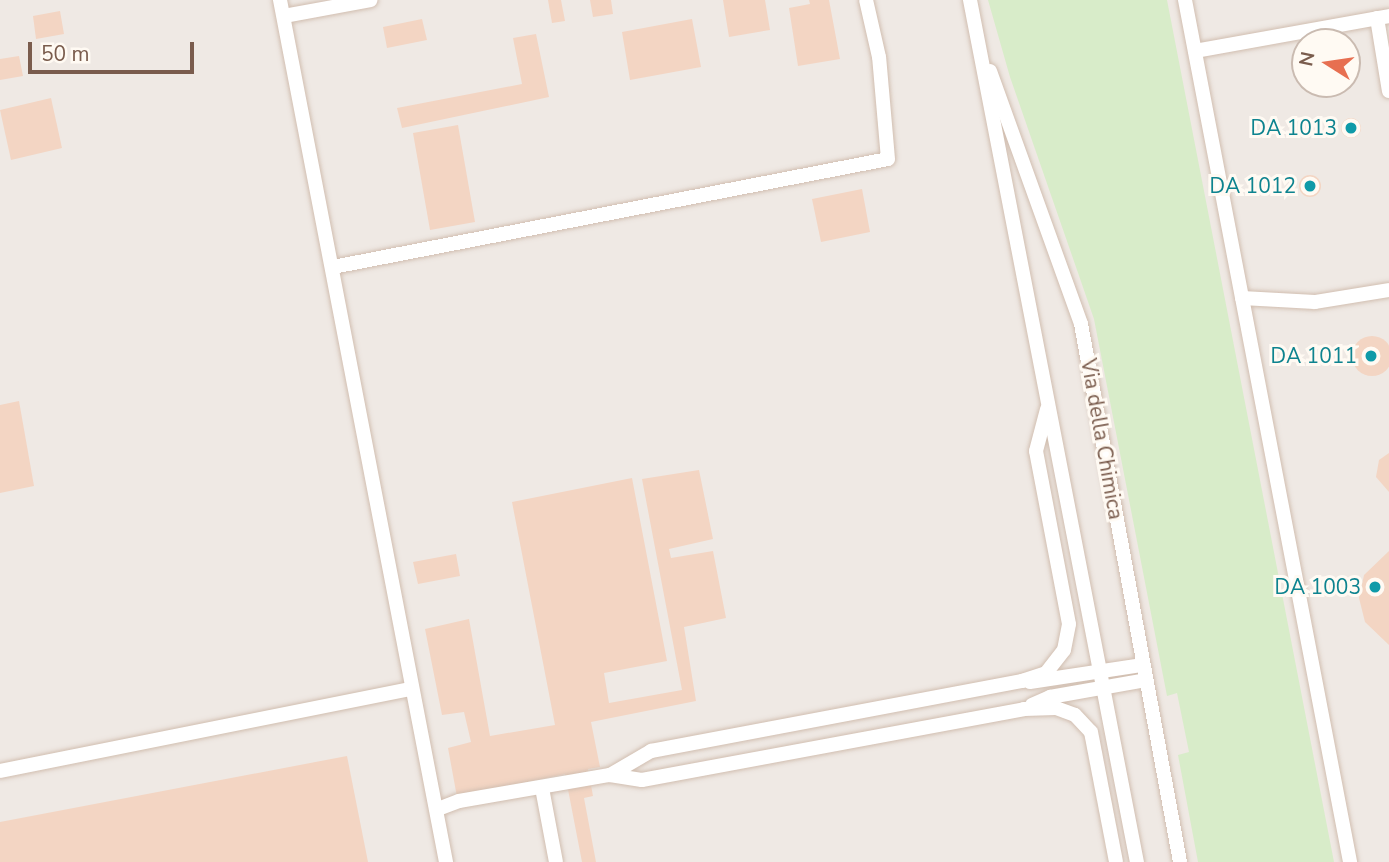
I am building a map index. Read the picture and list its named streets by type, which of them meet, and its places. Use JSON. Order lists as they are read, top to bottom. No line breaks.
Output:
{"streets":{"lane":["Via della Chimica"]},"places":["DA 1013","DA 1012","DA 1011","DA 1003"],"scale_bar":"50 m","north":"left"}
